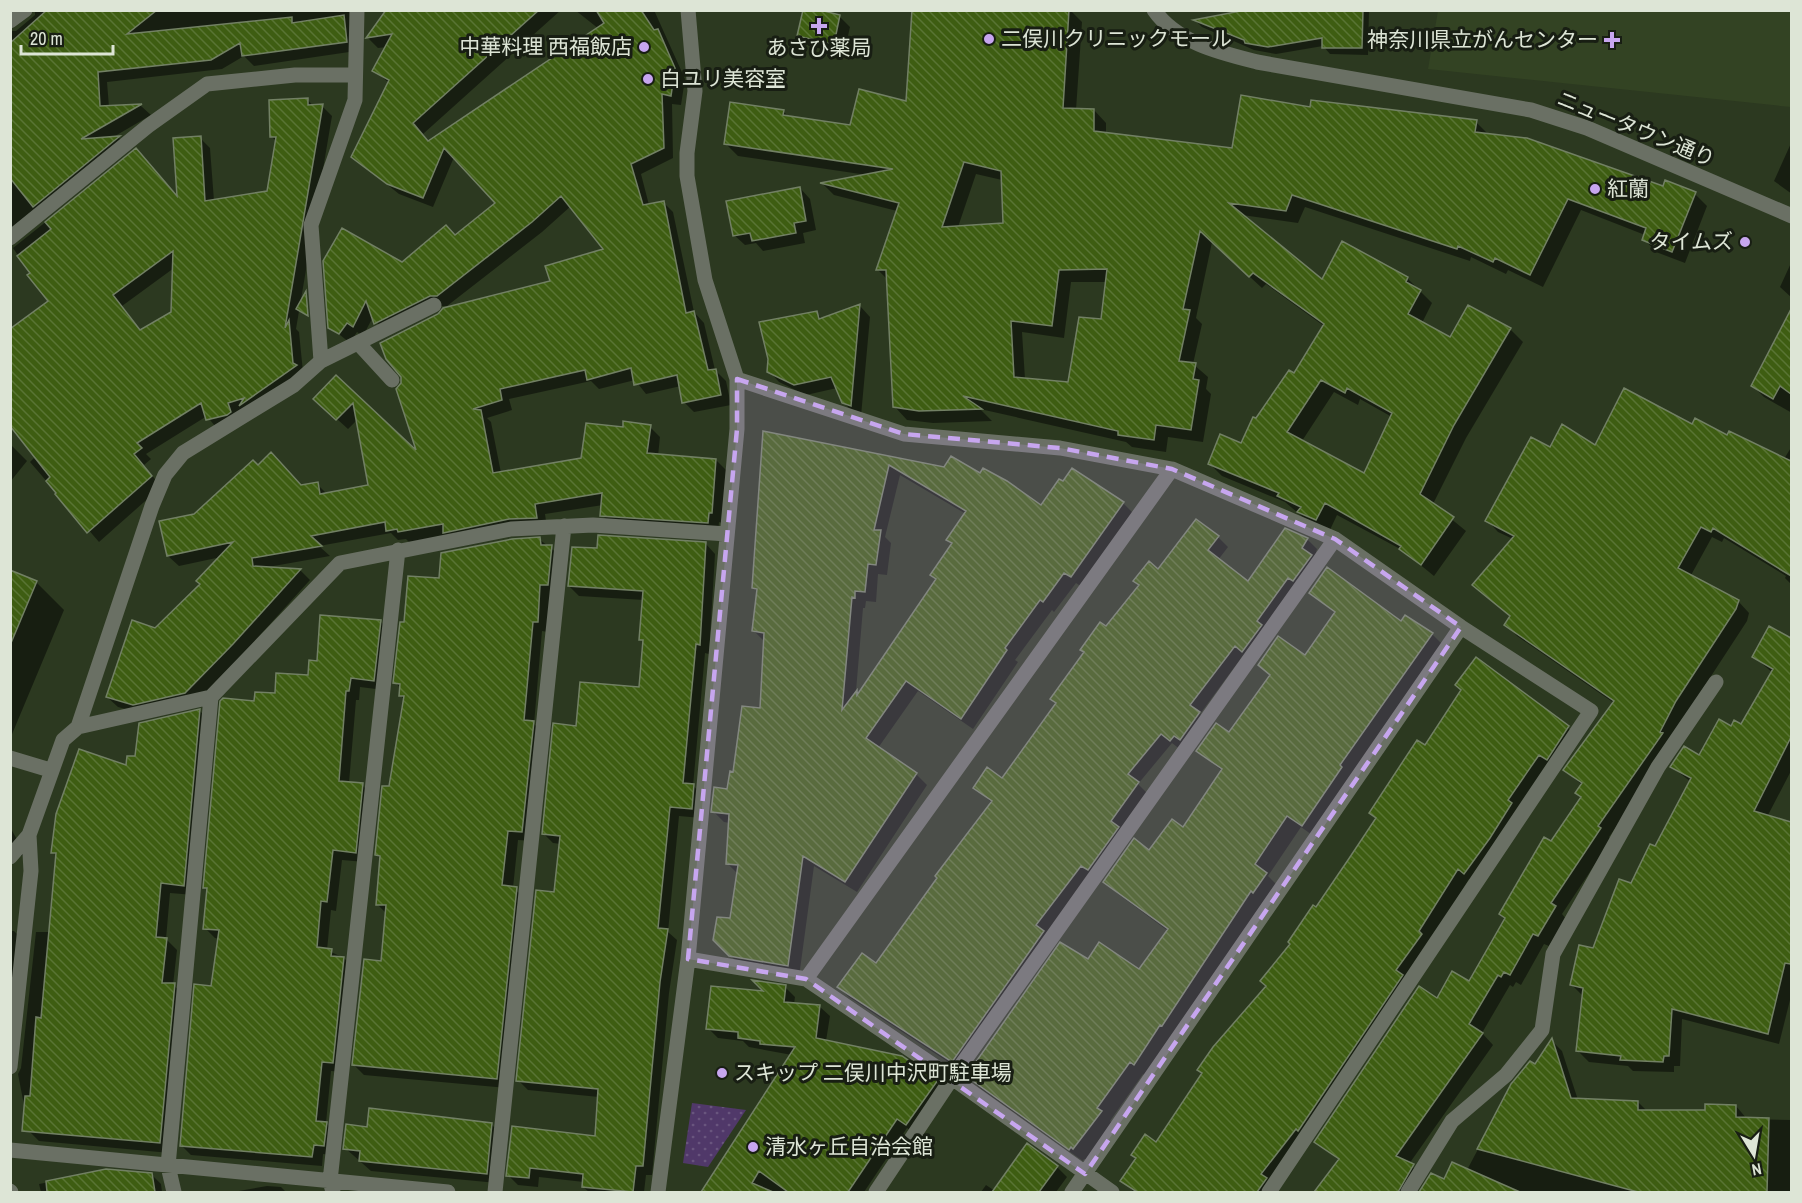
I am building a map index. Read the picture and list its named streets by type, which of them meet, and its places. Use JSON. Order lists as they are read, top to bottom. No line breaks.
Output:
{"streets":{"street":["ニュータウン通り"]},"places":{"health":["あさひ薬局","神奈川県立がんセンター"],"other":["二俣川クリニックモール","中華料理 西福飯店","白ユリ美容室","紅蘭","タイムズ","スキップ 二俣川中沢町駐車場","清水ヶ丘自治会館"]},"scale_bar":"20 m","north":"bottom"}
